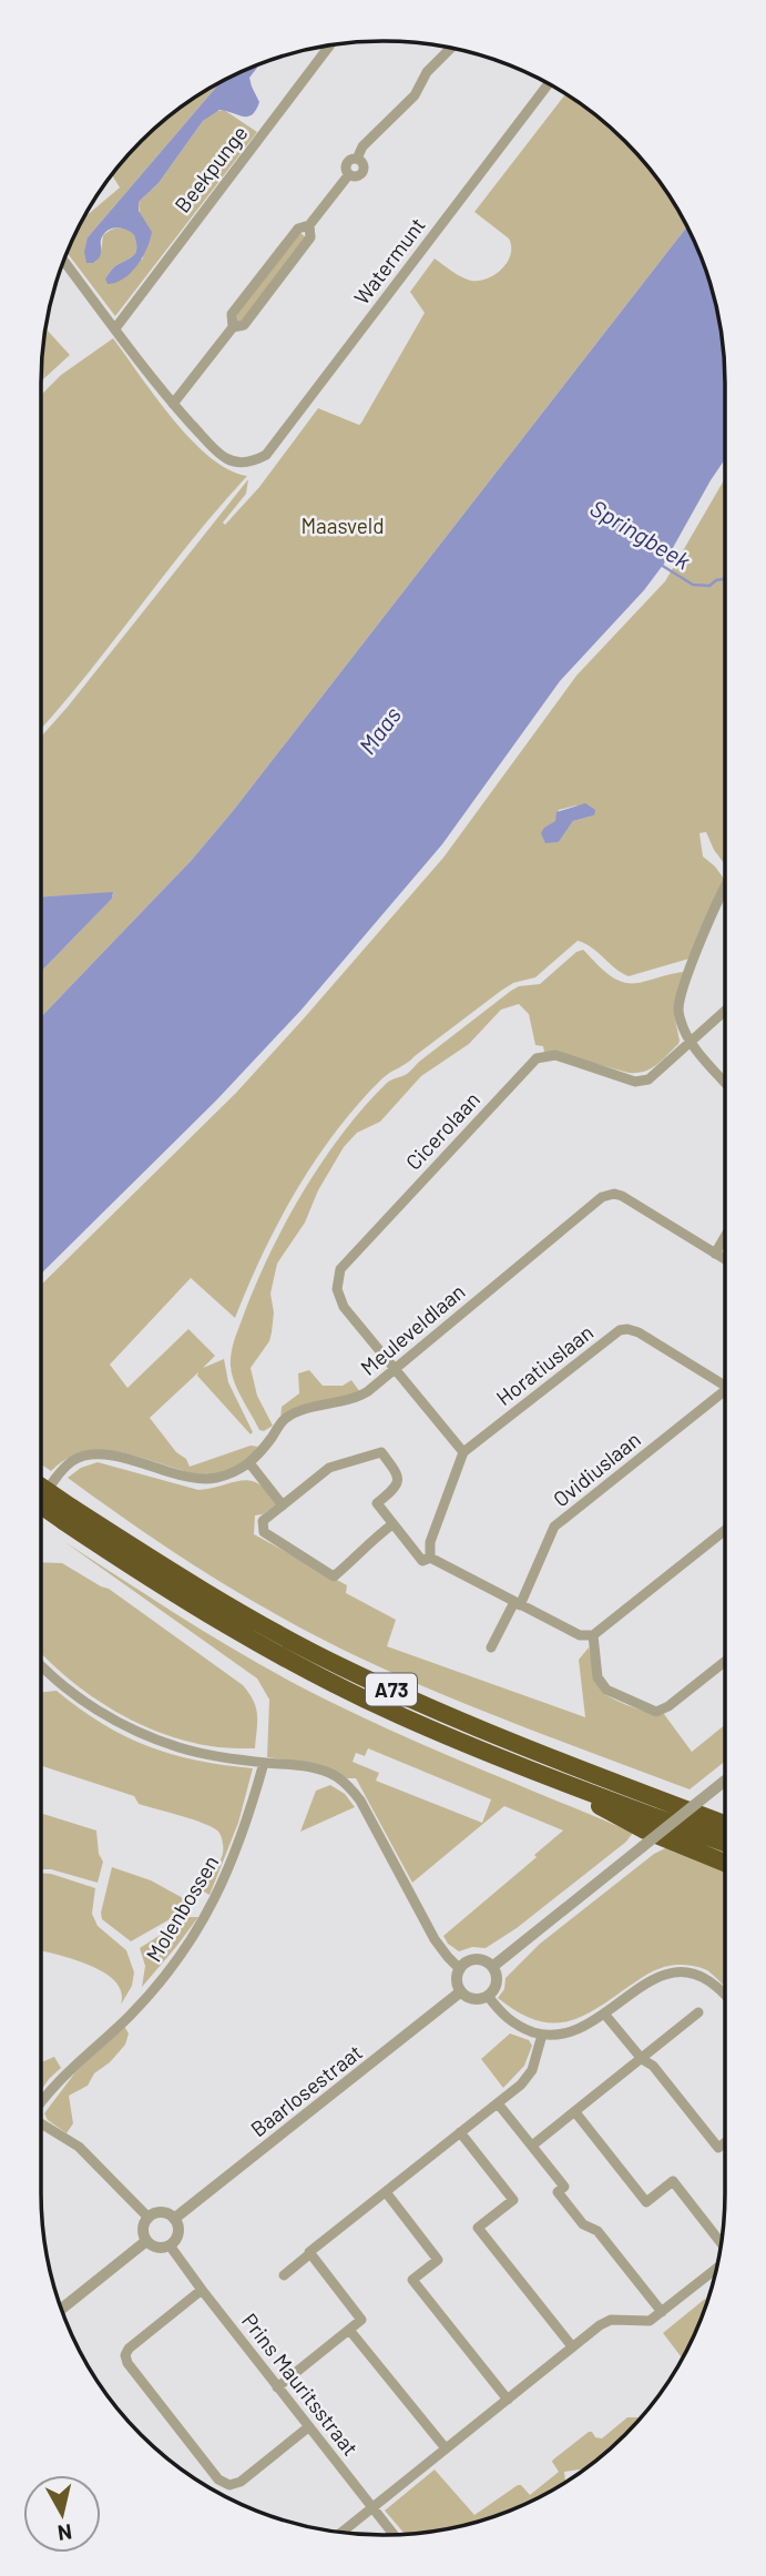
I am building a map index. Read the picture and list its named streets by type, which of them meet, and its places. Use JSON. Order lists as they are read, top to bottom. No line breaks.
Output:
{"streets":{"highway":["A73"],"street":["Beekpunge","Watermunt","Cicerolaan","Meuleveldlaan","Horatiuslaan","Ovidiuslaan","Molenbossen","Baarlosestraat","Prins Mauritsstraat"]},"crossings":[["Cicerolaan","Meuleveldlaan"],["Cicerolaan","Horatiuslaan"],["Molenbossen","Baarlosestraat"],["Molenbossen","Prins Mauritsstraat"],["Baarlosestraat","Prins Mauritsstraat"]],"water":["Springbeek","Maas"],"parks":["Maasveld"],"north":"bottom"}
